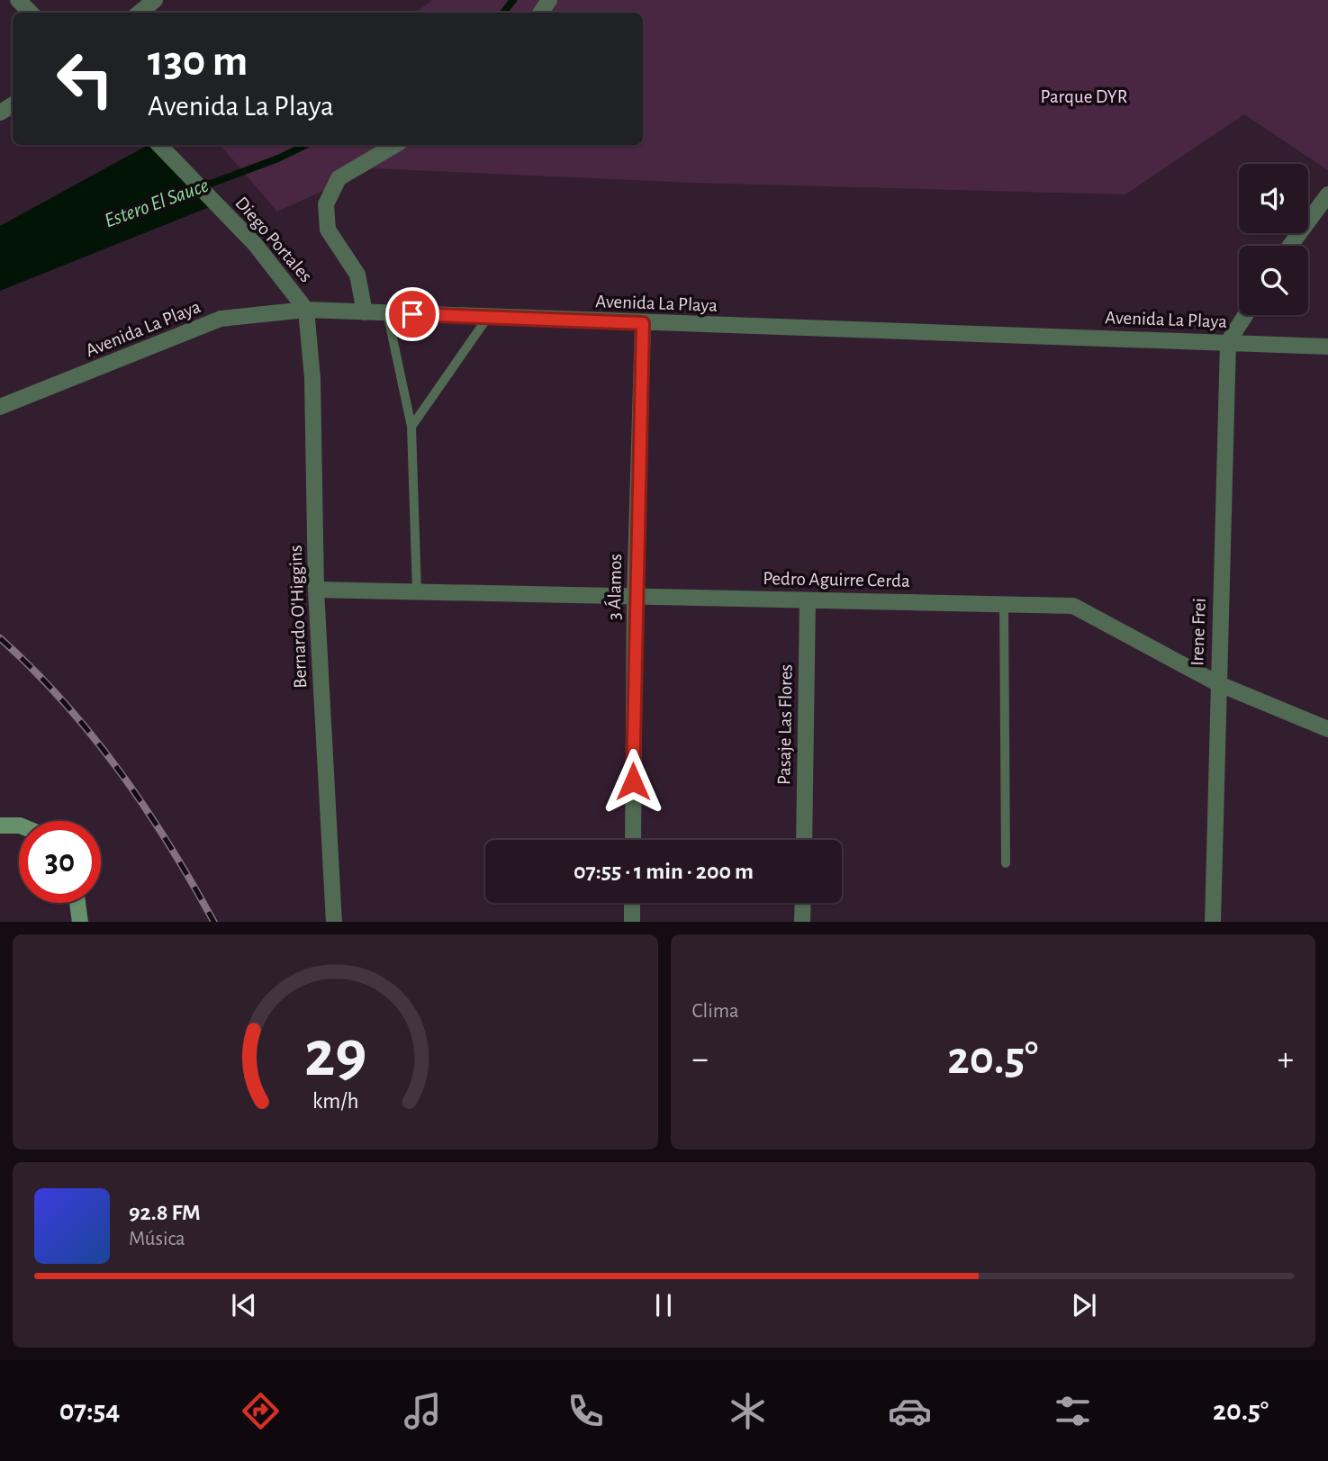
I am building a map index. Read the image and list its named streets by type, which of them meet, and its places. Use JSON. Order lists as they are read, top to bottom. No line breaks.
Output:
{"streets":{"street":["Diego Portales","Avenida La Playa","Pedro Aguirre Cerda","3 Álamos","Bernardo O'Higgins","Irene Frei","Pasaje Las Flores"]},"crossings":[["Diego Portales","Avenida La Playa"],["Diego Portales","Bernardo O'Higgins"],["Avenida La Playa","3 Álamos"],["Avenida La Playa","Bernardo O'Higgins"],["Avenida La Playa","Irene Frei"],["Pedro Aguirre Cerda","3 Álamos"],["Pedro Aguirre Cerda","Bernardo O'Higgins"],["Pedro Aguirre Cerda","Irene Frei"],["Pedro Aguirre Cerda","Pasaje Las Flores"]],"water":["Estero El Sauce"],"parks":["Parque DYR"],"page":{"turn":["130 m","Avenida La Playa"],"limit":"30","trip":"07:55 · 1 min · 200 m","tile":"Clima","heat":["−","20.5°","+"],"song":["92.8 FM","Música"],"tabs":["07:54","20.5°"],"gauge":["29","km/h"]}}
